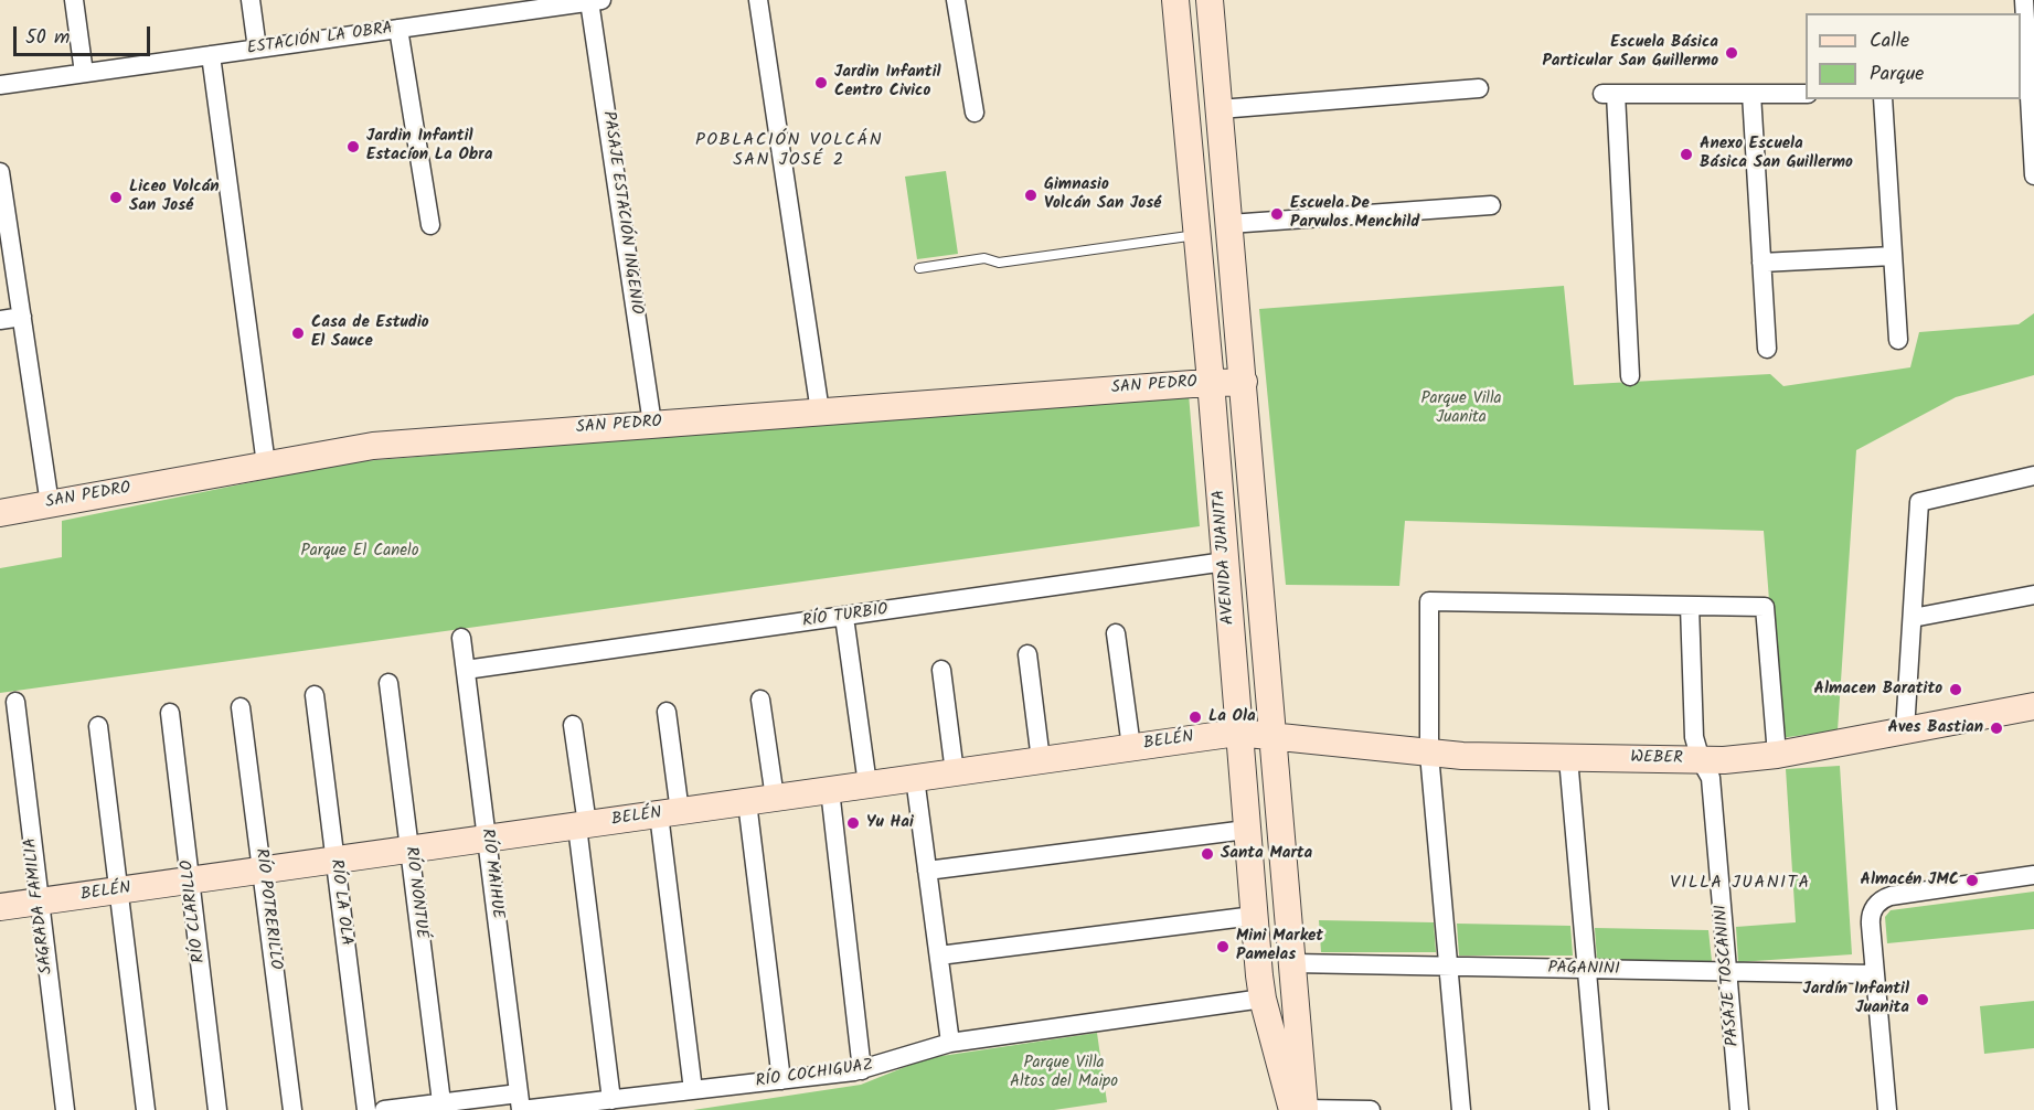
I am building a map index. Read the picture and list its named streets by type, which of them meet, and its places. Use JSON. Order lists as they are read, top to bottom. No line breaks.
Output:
{"streets":{"street":["ESTACIÓN LA OBRA","PASAJE ESTACIÓN INGENIO","SAN PEDRO","AVENIDA JUANITA","RÍO TURBIO","BELÉN","WEBER","RÍO MAIHUE","RÍO NONTUÉ","RÍO LA OLA","SAGRADA FAMILIA","RÍO POTRERILLO","RÍO CLARILLO","PAGANINI","PASAJE TOSCANINI","RÍO COCHIGUAZ"]},"crossings":[["ESTACIÓN LA OBRA","PASAJE ESTACIÓN INGENIO"],["PASAJE ESTACIÓN INGENIO","SAN PEDRO"],["SAN PEDRO","AVENIDA JUANITA"],["AVENIDA JUANITA","RÍO TURBIO"],["AVENIDA JUANITA","BELÉN"],["AVENIDA JUANITA","WEBER"],["AVENIDA JUANITA","PAGANINI"],["AVENIDA JUANITA","RÍO COCHIGUAZ"],["RÍO TURBIO","RÍO MAIHUE"],["BELÉN","WEBER"],["BELÉN","RÍO MAIHUE"],["BELÉN","RÍO NONTUÉ"],["BELÉN","RÍO LA OLA"],["BELÉN","SAGRADA FAMILIA"],["BELÉN","RÍO POTRERILLO"],["BELÉN","RÍO CLARILLO"],["WEBER","PASAJE TOSCANINI"],["RÍO MAIHUE","RÍO COCHIGUAZ"],["RÍO NONTUÉ","RÍO COCHIGUAZ"],["PAGANINI","PASAJE TOSCANINI"]],"districts":["POBLACIÓN VOLCÁN SAN JOSÉ 2","VILLA JUANITA"],"parks":["Parque Villa Juanita","Parque El Canelo","Parque Villa Altos del Maipo"],"places":["Escuela Básica Particular San Guillermo","Jardin Infantil Centro Civico","Jardin Infantil Estacíon La Obra","Anexo Escuela Básica San Guillermo","Gimnasio Volcán San José","Liceo Volcán San José","Escuela De Parvulos Menchild","Casa de Estudio El Sauce","Almacen Baratito","La Ola","Aves Bastian","Yu Hai","Santa Marta","Almacén JMC","Mini Market Pamelas","Jardín Infantil Juanita"],"legend":["Calle","Parque"],"scale_bar":"50 m"}
